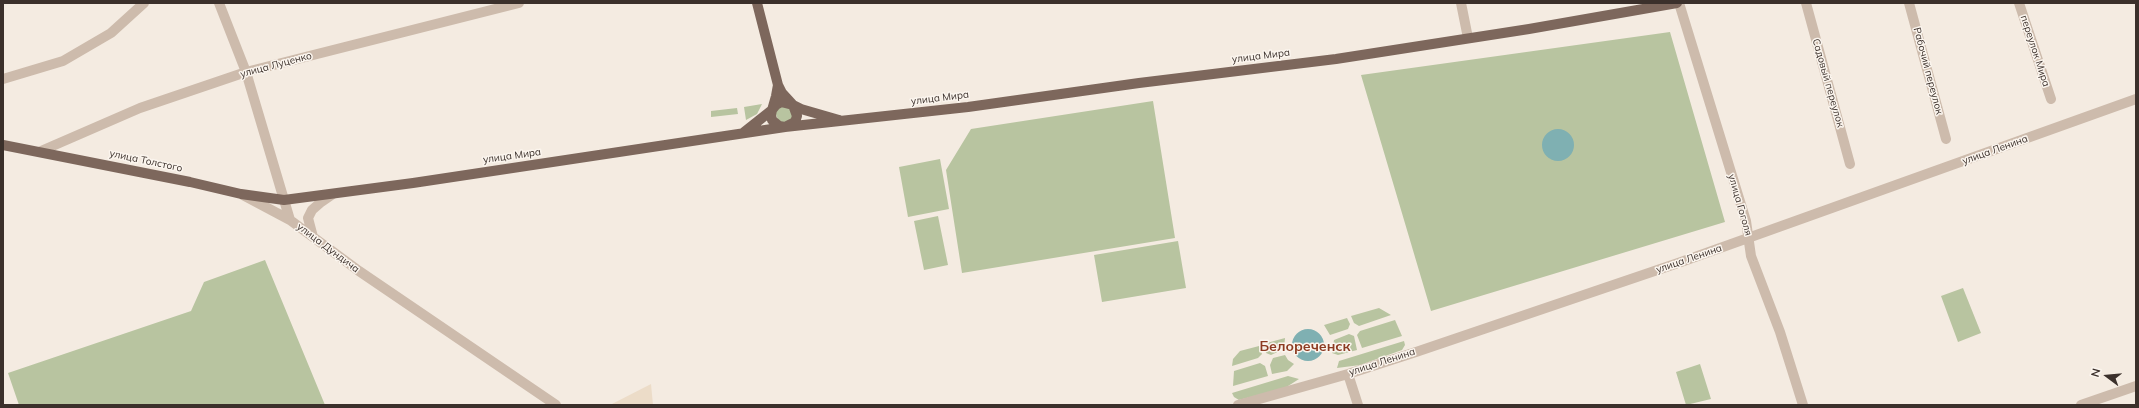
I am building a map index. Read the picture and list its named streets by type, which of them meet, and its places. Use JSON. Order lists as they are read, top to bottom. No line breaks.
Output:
{"streets":{"main road":["улица Мира","улица Толстого"],"street":["переулок Мира","улица Луценко","Рабочий переулок","Садовый переулок","улица Ленина","улица Гоголя","улица Дундича"]},"crossings":[["улица Мира","улица Толстого"],["улица Мира","улица Гоголя"],["улица Мира","улица Дундича"],["улица Луценко","улица Толстого"],["улица Луценко","улица Дундича"],["улица Ленина","улица Гоголя"],["улица Толстого","улица Дундича"]],"districts":["Белореченск"],"north":"left"}
